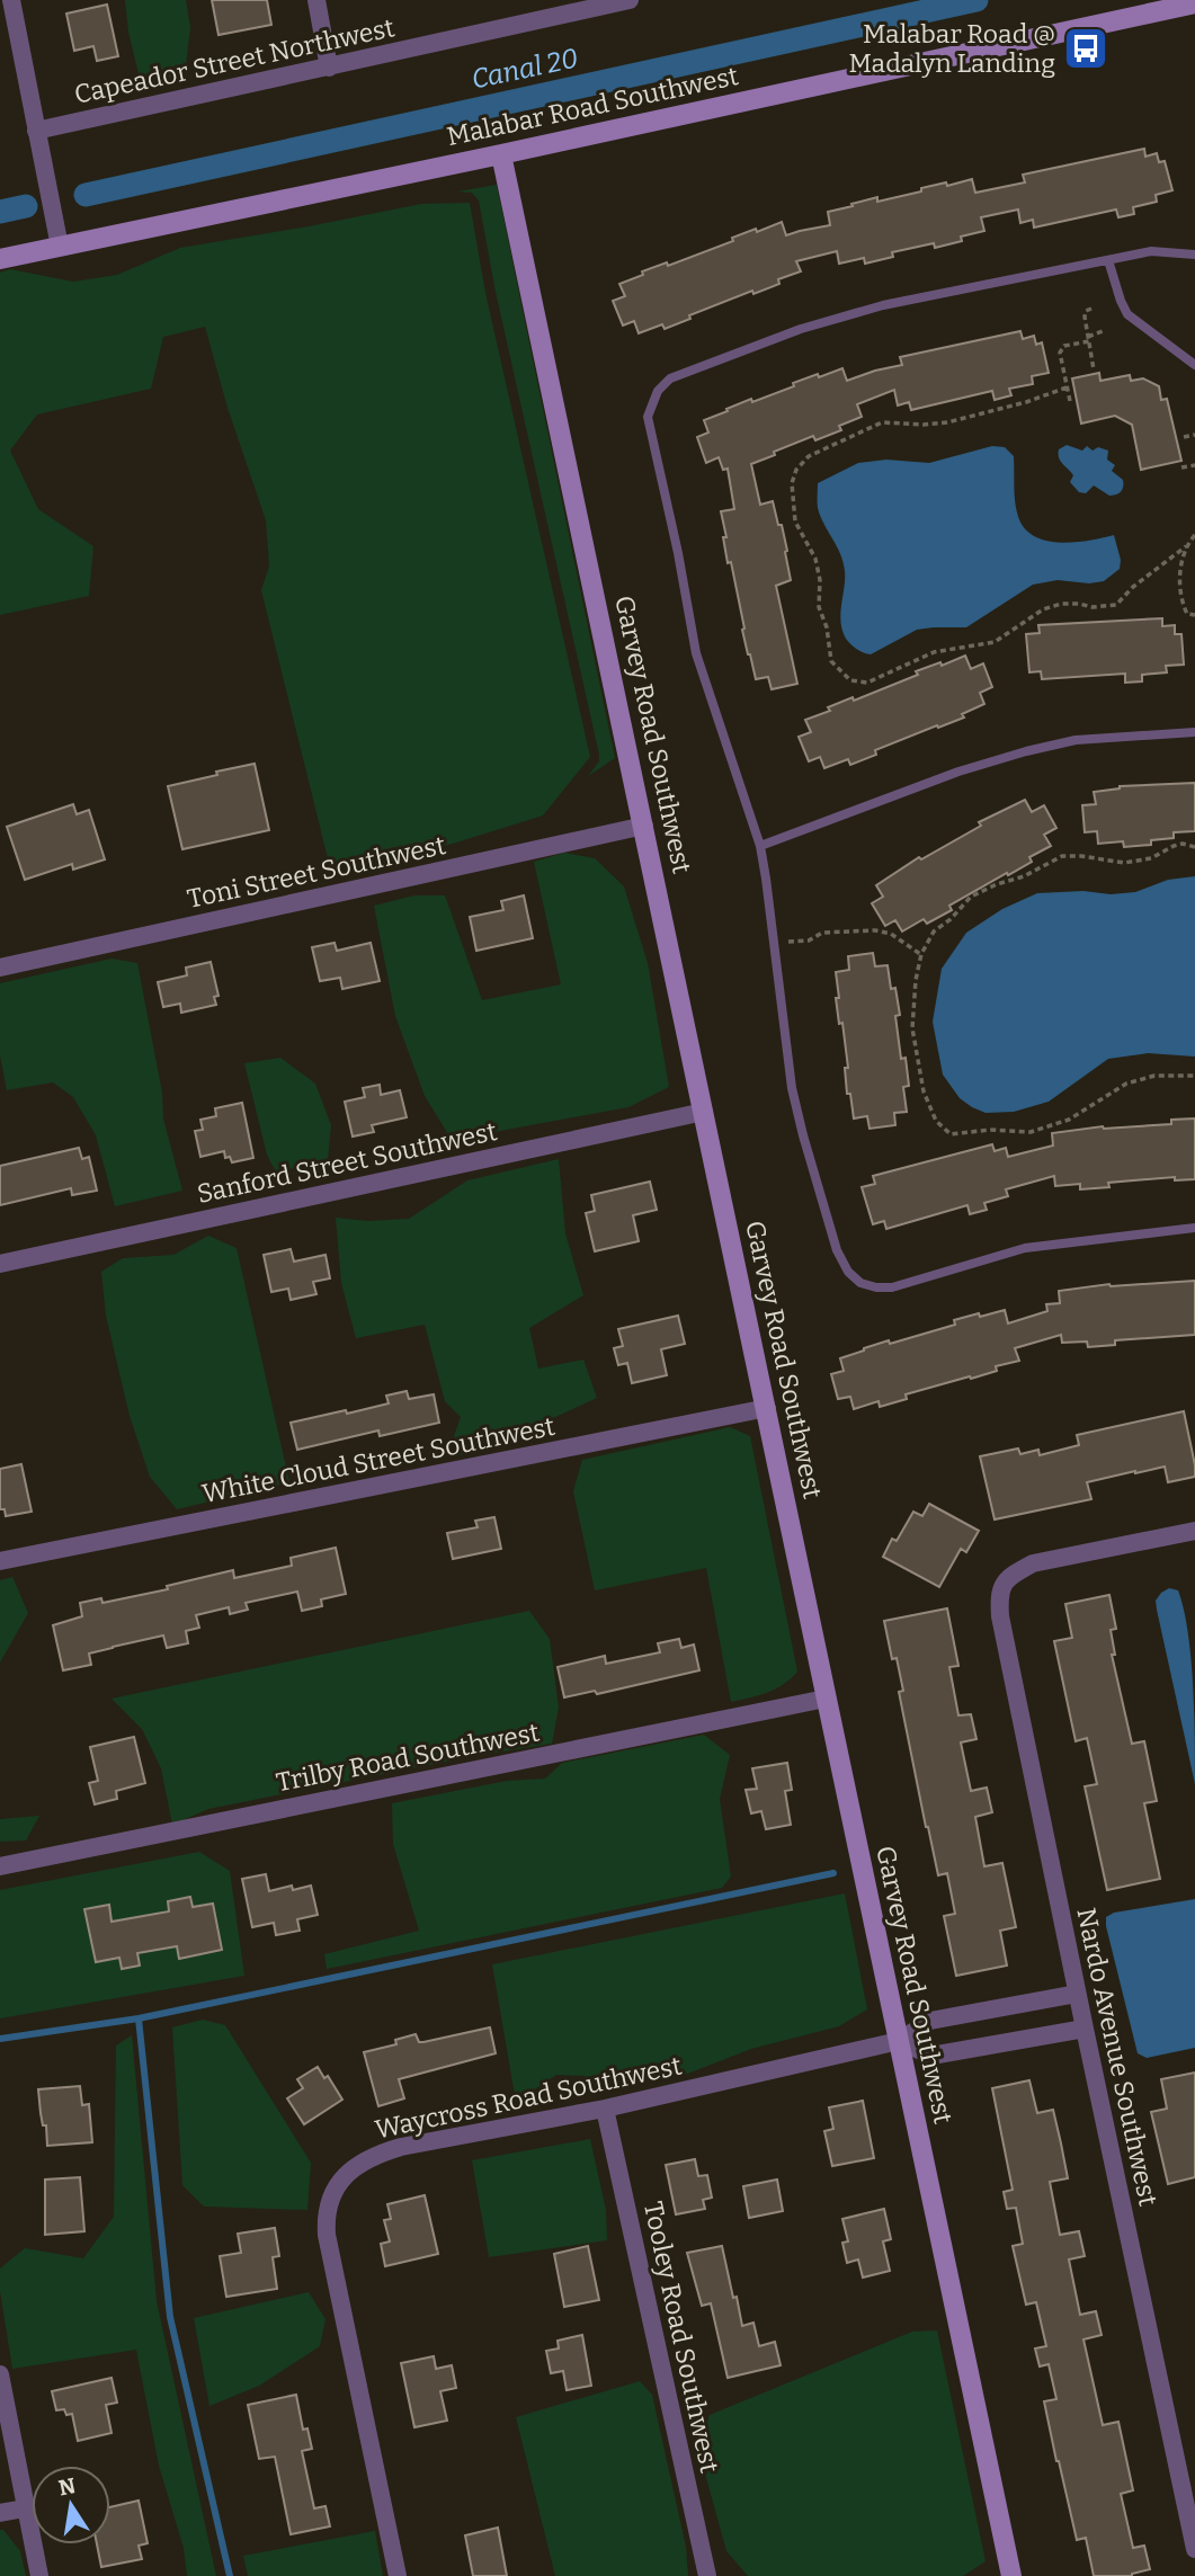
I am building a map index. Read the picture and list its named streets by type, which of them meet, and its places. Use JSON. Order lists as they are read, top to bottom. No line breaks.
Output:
{"streets":{"street":["Capeador Street Northwest","Malabar Road Southwest","Garvey Road Southwest","Toni Street Southwest","Sanford Street Southwest","White Cloud Street Southwest","Trilby Road Southwest","Nardo Avenue Southwest","Waycross Road Southwest","Tooley Road Southwest"]},"crossings":[["Malabar Road Southwest","Garvey Road Southwest"],["Garvey Road Southwest","Toni Street Southwest"],["Garvey Road Southwest","Sanford Street Southwest"],["Garvey Road Southwest","White Cloud Street Southwest"],["Garvey Road Southwest","Trilby Road Southwest"],["Garvey Road Southwest","Waycross Road Southwest"],["Nardo Avenue Southwest","Waycross Road Southwest"],["Waycross Road Southwest","Tooley Road Southwest"]],"water":["Canal 20"],"places":{"bus stop":["Malabar Road @ Madalyn Landing"]},"north":"top"}
